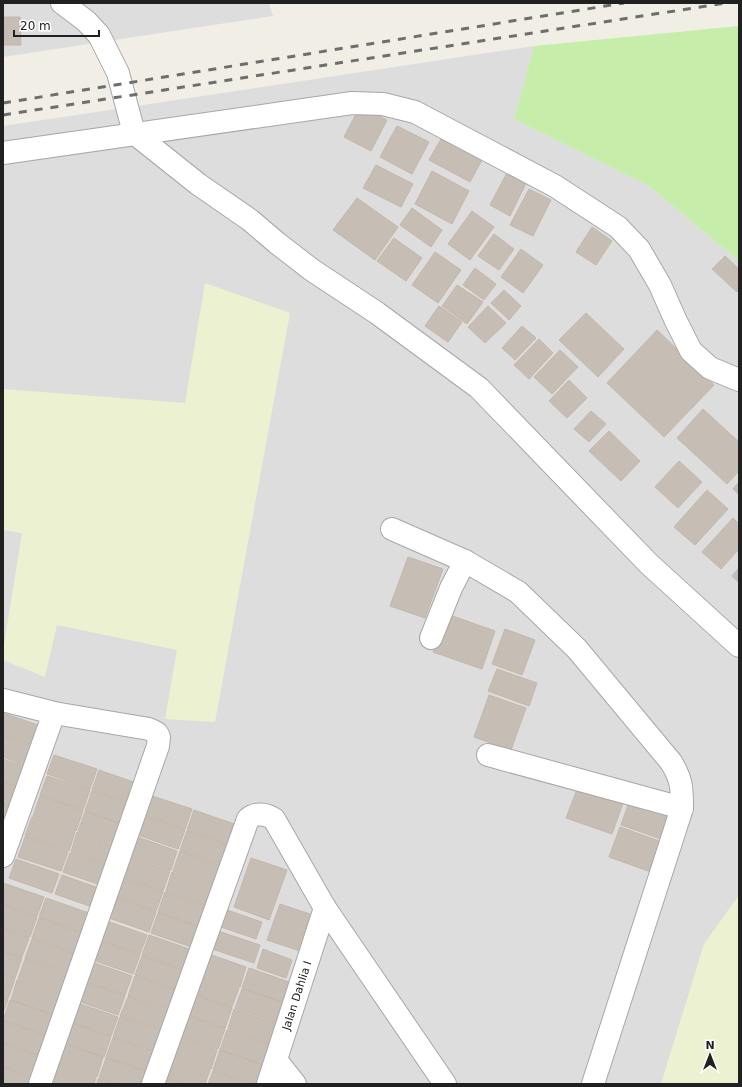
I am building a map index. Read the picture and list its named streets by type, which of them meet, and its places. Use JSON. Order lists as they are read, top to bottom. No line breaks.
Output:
{"streets":{"street":["Jalan Dahlia I"]},"scale_bar":"20 m","north":"top"}
